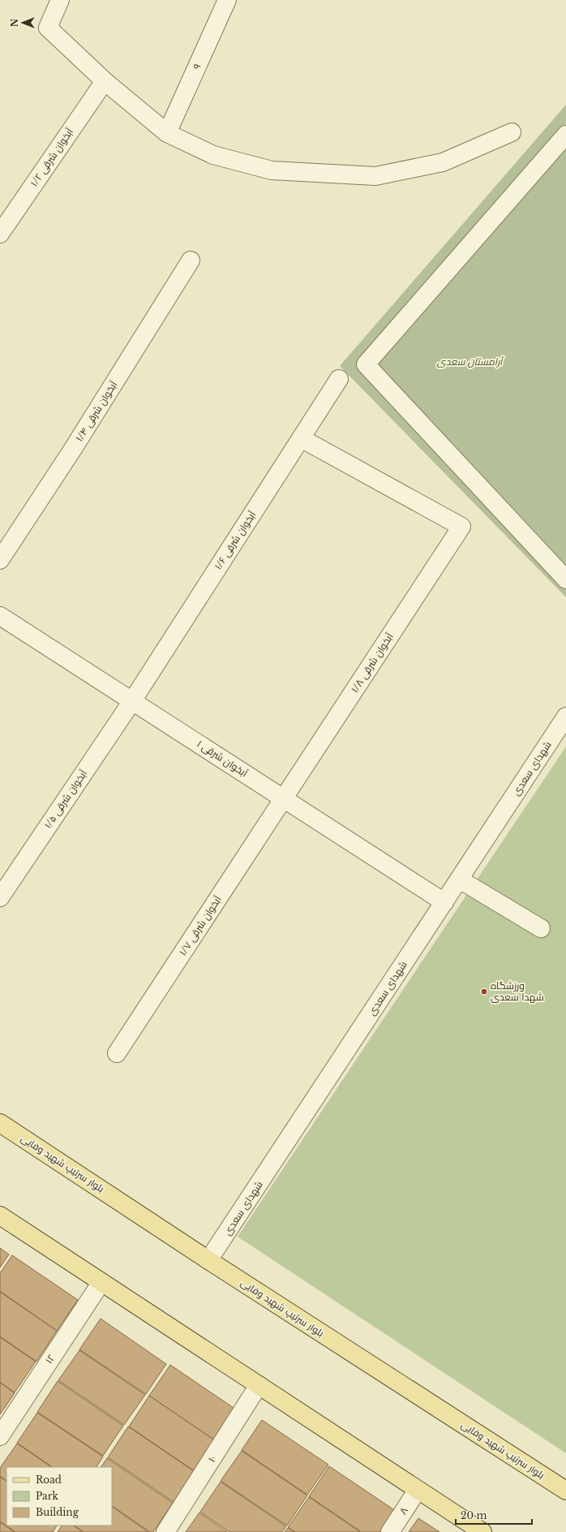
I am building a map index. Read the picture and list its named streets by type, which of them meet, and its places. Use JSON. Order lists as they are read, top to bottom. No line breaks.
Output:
{"streets":{"main road":["بلوار سرتیپ شهید وفایی"],"street":["۹","آبخوان شرقی ۱/۲","آبخوان شرقی ۱/۴","آبخوان شرقی ۱/۶","آبخوان شرقی ۱/۸","آبخوان شرقی ۱","شهدای سعدی","آبخوان شرقی ۱/۵","آبخوان شرقی ۱/۷","۱۲","۱۰","۸"]},"crossings":[["آبخوان شرقی ۱/۶","آبخوان شرقی ۱/۸"],["آبخوان شرقی ۱/۶","آبخوان شرقی ۱"],["آبخوان شرقی ۱/۶","آبخوان شرقی ۱/۵"],["آبخوان شرقی ۱/۸","آبخوان شرقی ۱"],["آبخوان شرقی ۱/۸","آبخوان شرقی ۱/۷"],["آبخوان شرقی ۱","شهدای سعدی"],["آبخوان شرقی ۱","آبخوان شرقی ۱/۵"],["آبخوان شرقی ۱","آبخوان شرقی ۱/۷"],["شهدای سعدی","بلوار سرتیپ شهید وفایی"]],"parks":["آرامستان سعدی"],"places":["ورزشگاه شهدا سعدی"],"legend":["Road","Park","Building"],"scale_bar":"20 m","north":"left"}
